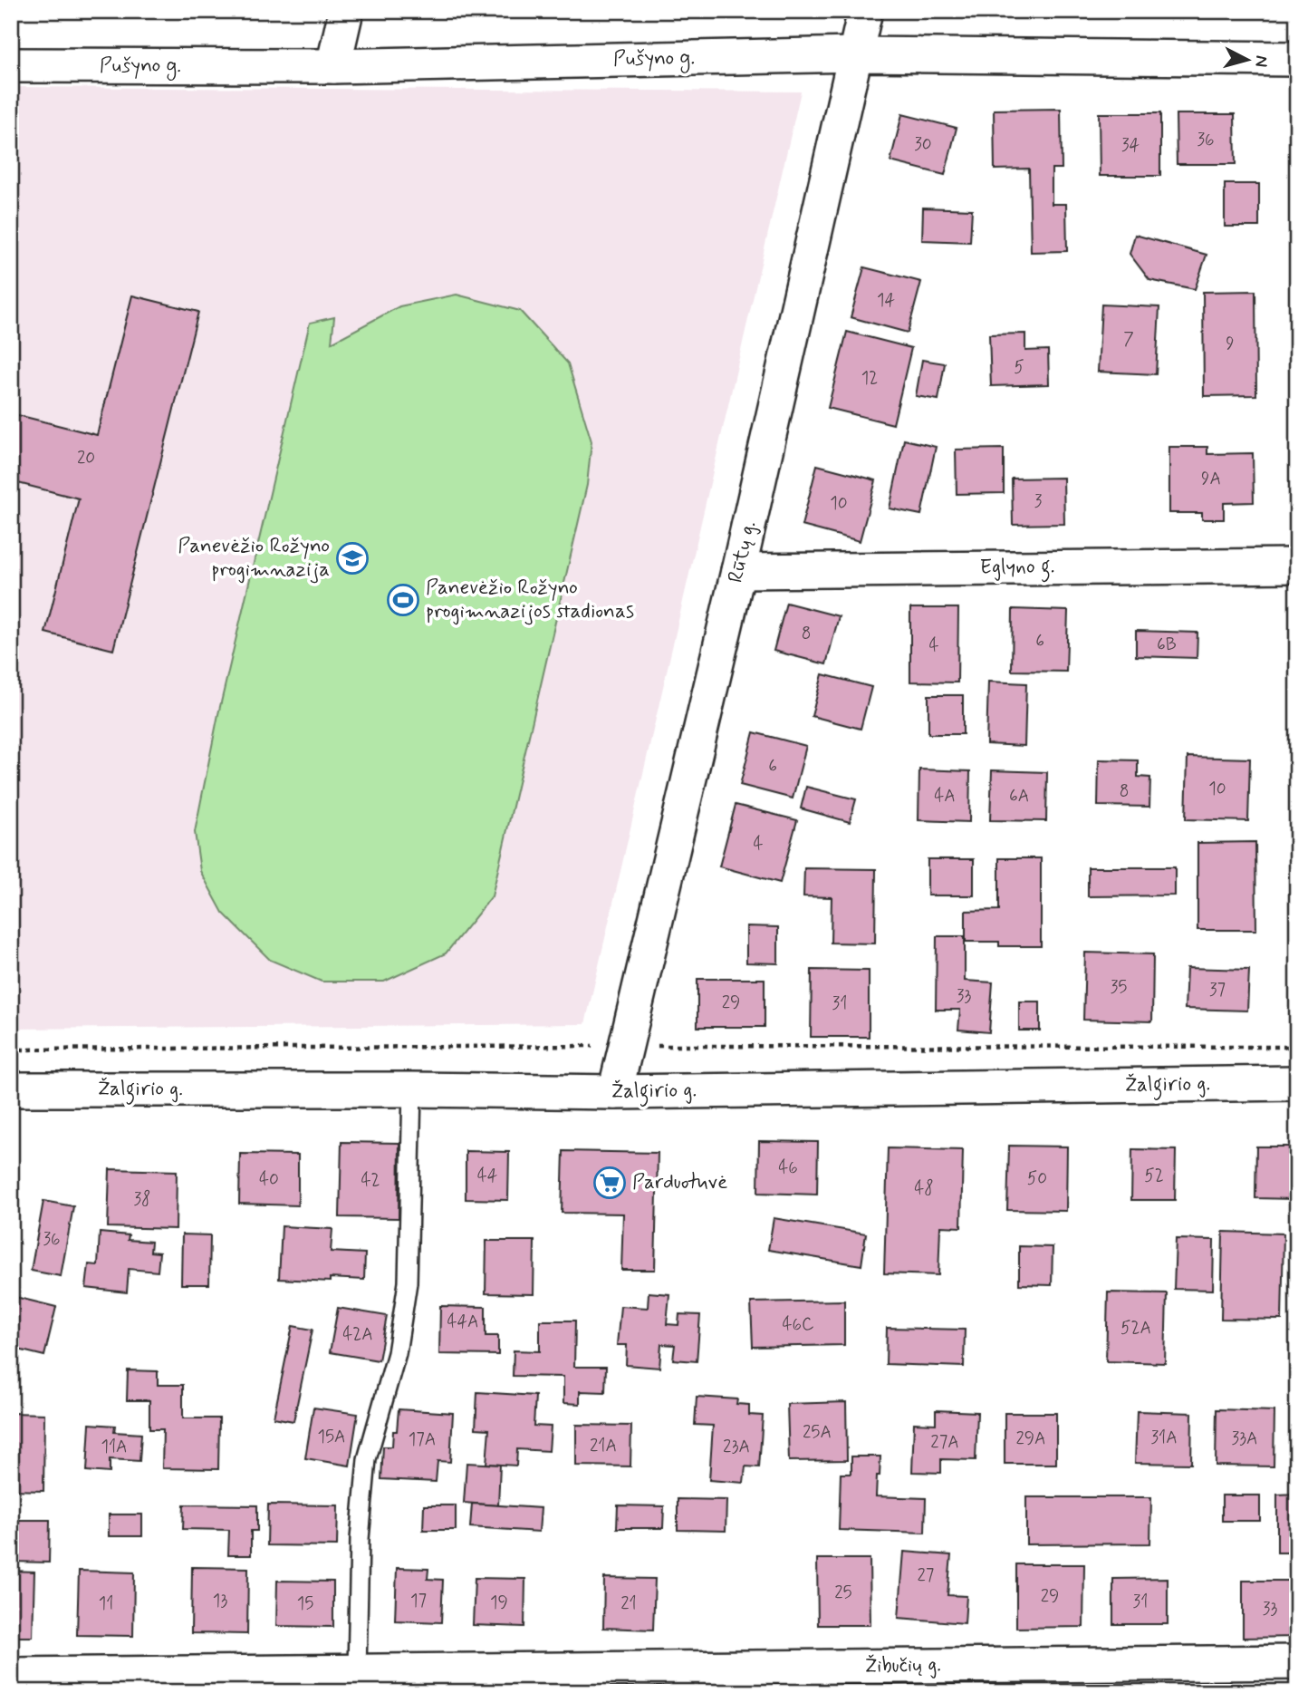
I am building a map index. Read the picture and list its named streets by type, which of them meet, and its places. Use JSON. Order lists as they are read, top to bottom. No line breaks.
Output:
{"streets":{"street":["Pušyno g.","Rūtų g.","Eglyno g.","Žalgirio g.","Žibučių g."]},"crossings":[["Pušyno g.","Rūtų g."],["Rūtų g.","Eglyno g."],["Rūtų g.","Žalgirio g."]],"places":{"school or university":["Panevėžio Rožyno progimnazija"],"sports":["Panevėžio Rožyno progimnazijos stadionas"],"supermarket":["Parduotuvė"]},"house_numbers":["36","30","34","14","7","9","5","12","20","9A","3","10","8","6","6B","4","6","10","8","4A","6A","4","35","37","33","29","31","46","44","52","50","40","42","48","38","36","44A","46C","52A","42A","25A","15A","31A","29A","33A","17A","27A","21A","11A","23A","27","25","29","13","17","31","19","11","15","21","33"],"north":"right"}
